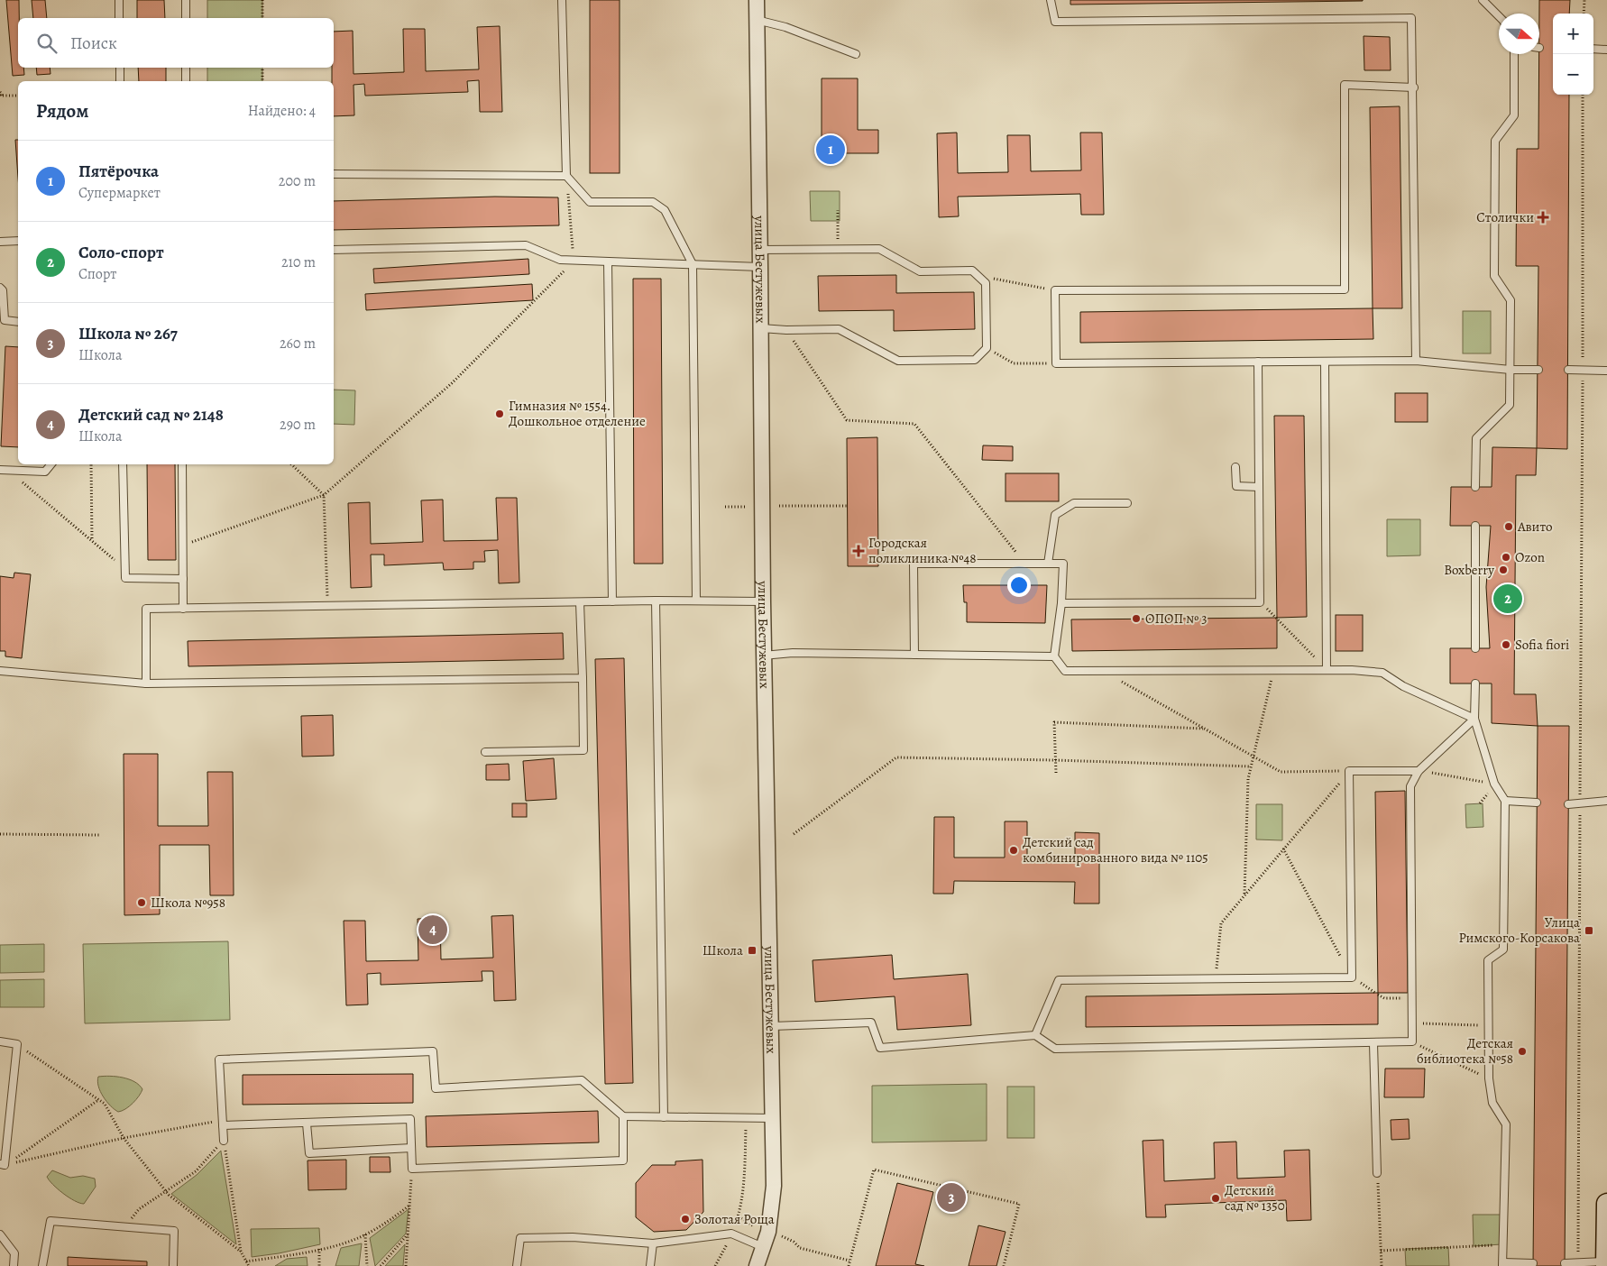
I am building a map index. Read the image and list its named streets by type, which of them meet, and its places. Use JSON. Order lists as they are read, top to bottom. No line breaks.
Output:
{"streets":{"street":["улица Бестужевых"]},"places":{"health":["Столички","Городская поликлиника №48"],"other":["Гимназия № 1554. Дошкольное отделение","Авито","Ozon","Boxberry","ОПОП № 3","Sofia fiori","Детский сад комбинированного вида № 1105","Школа №958","Детская библиотека №58","Детский сад № 1350","Золотая Роща"],"transit":["Улица Римского-Корсакова","Школа"]},"north":"right","page":{"map_buttons":["+","−"],"search":"Поиск","heading":["Рядом","Найдено: 4"],"pins":["1","2","4","3"],"list":[{"mark":"1","name":"Пятёрочка","note":"Супермаркет","value":"200 m"},{"mark":"2","name":"Соло-спорт","note":"Спорт","value":"210 m"},{"mark":"3","name":"Школа № 267","note":"Школа","value":"260 m"},{"mark":"4","name":"Детский сад № 2148","note":"Школа","value":"290 m"}]}}
